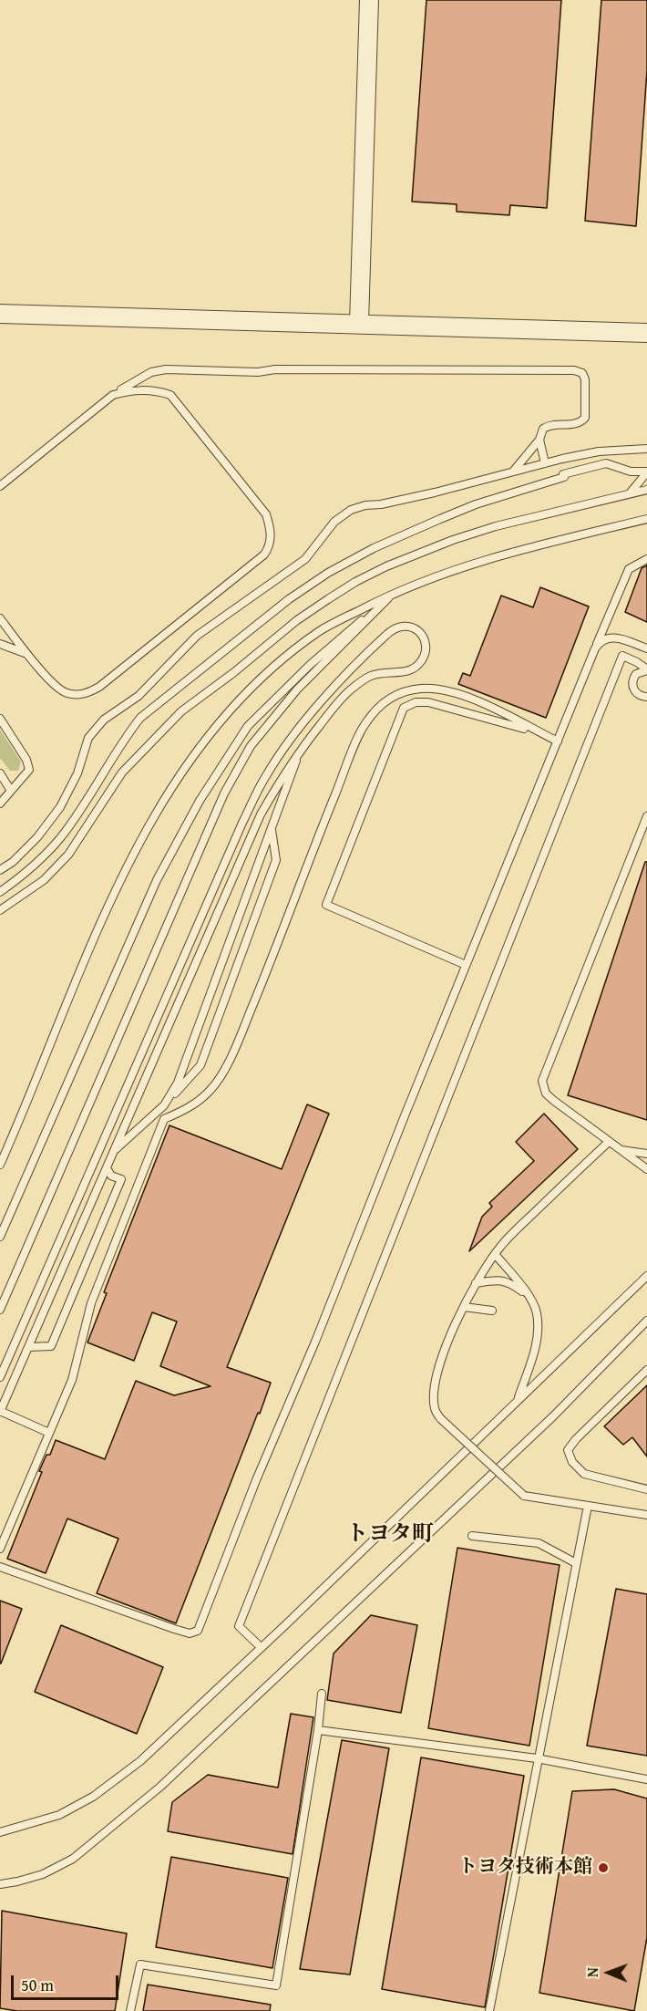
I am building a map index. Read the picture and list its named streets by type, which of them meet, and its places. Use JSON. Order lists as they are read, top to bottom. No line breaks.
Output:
{"districts":["トヨタ町"],"places":["トヨタ技術本館"],"scale_bar":"50 m","north":"left"}
